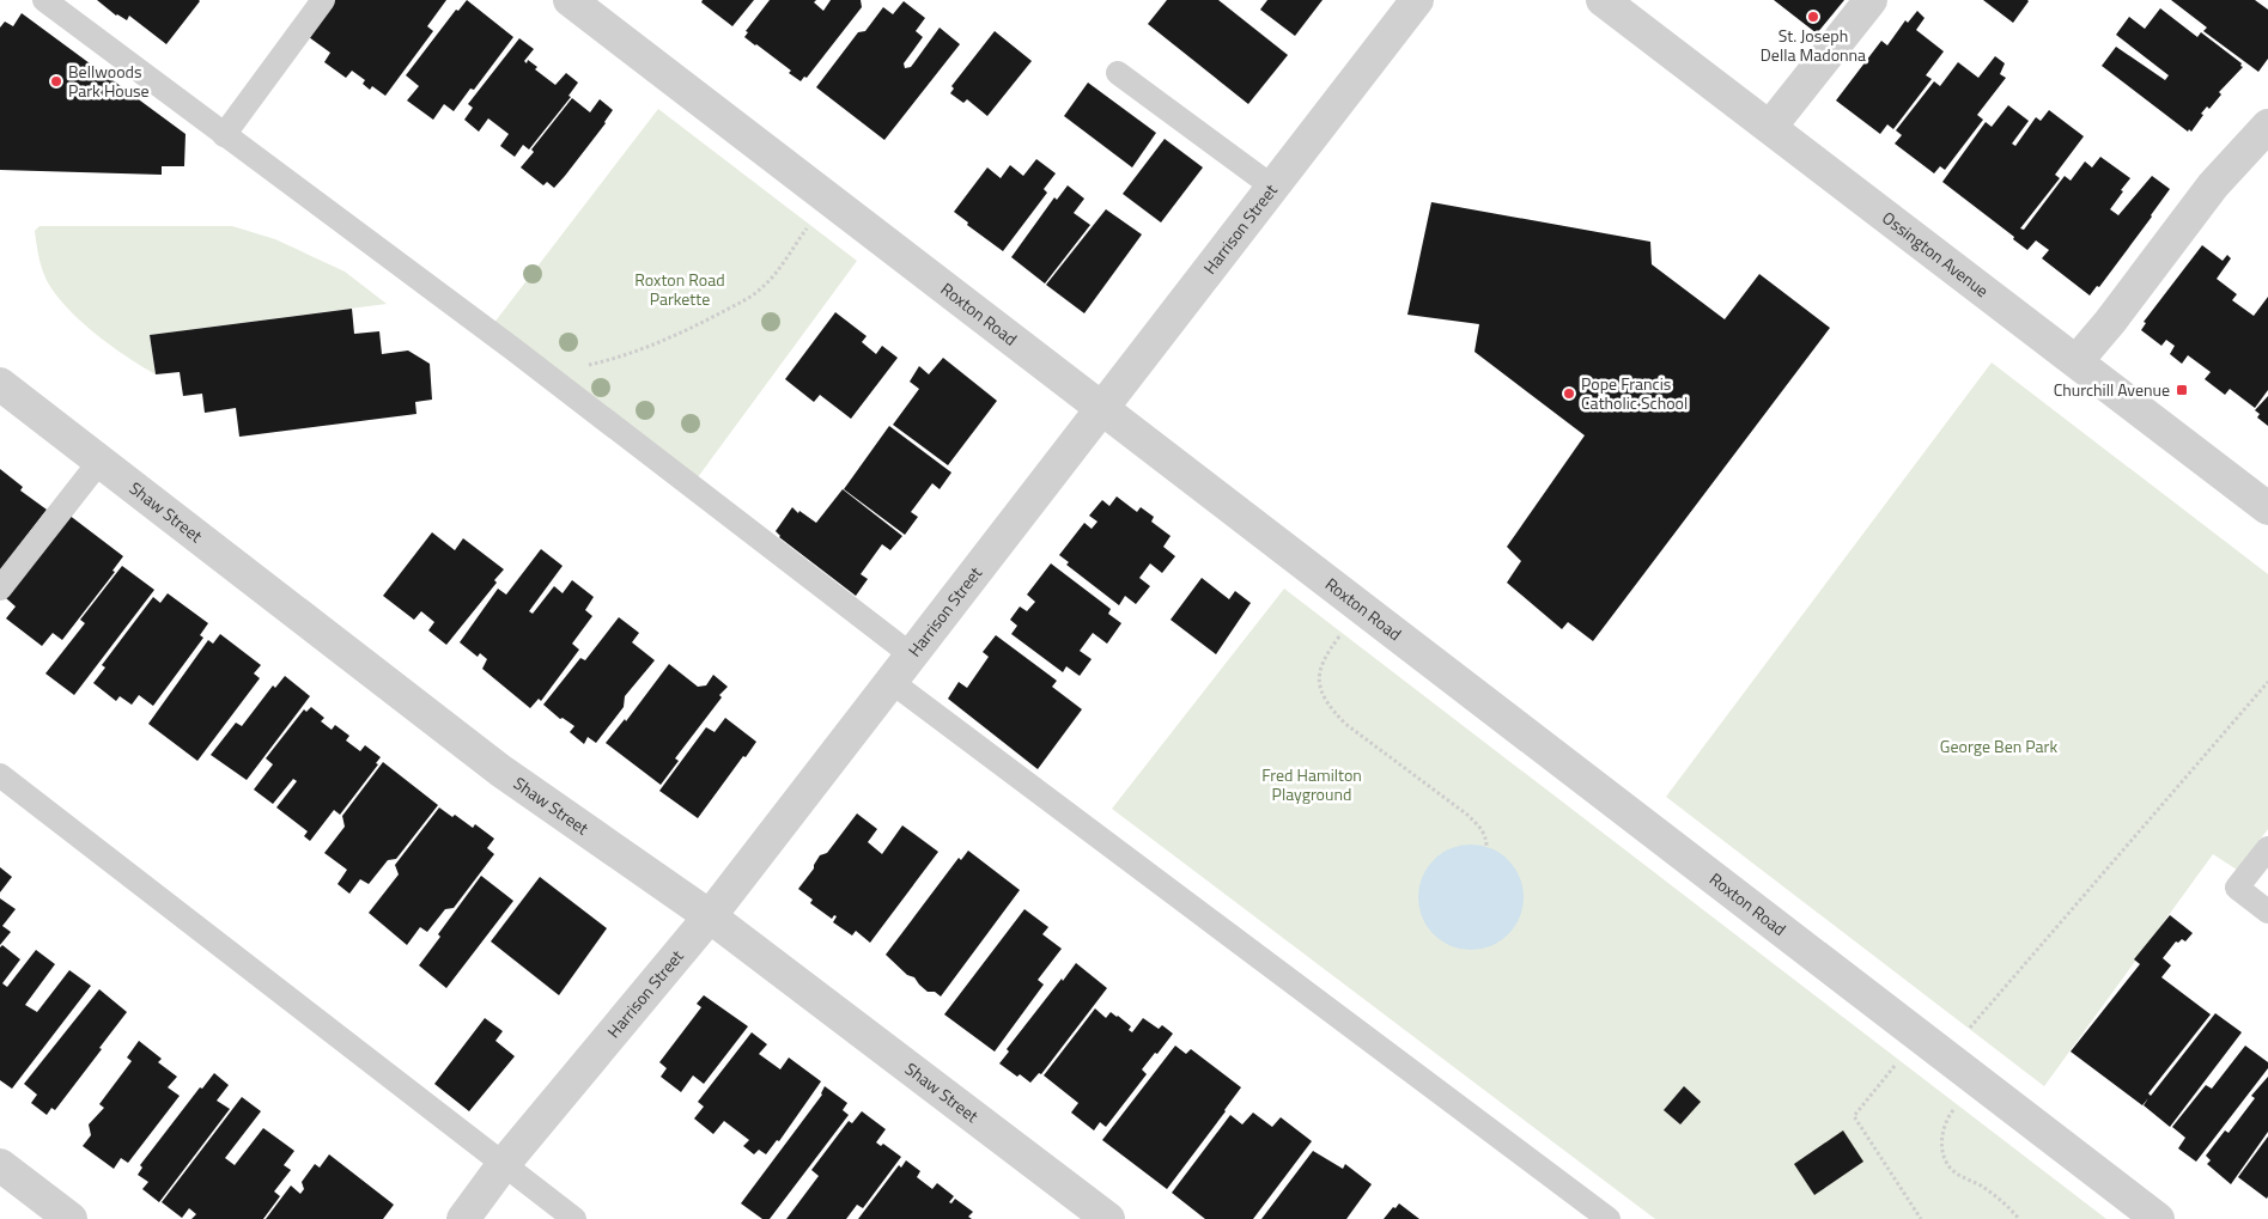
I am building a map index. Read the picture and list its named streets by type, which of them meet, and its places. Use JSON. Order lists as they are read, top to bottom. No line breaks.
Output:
{"streets":{"street":["Harrison Street","Ossington Avenue","Roxton Road","Shaw Street"]},"crossings":[["Harrison Street","Roxton Road"],["Harrison Street","Shaw Street"]],"parks":["Roxton Road Parkette","George Ben Park","Fred Hamilton Playground"],"places":{"other":["St. Joseph Della Madonna","Bellwoods Park House","Pope Francis Catholic School"],"transit":["Churchill Avenue"]}}
